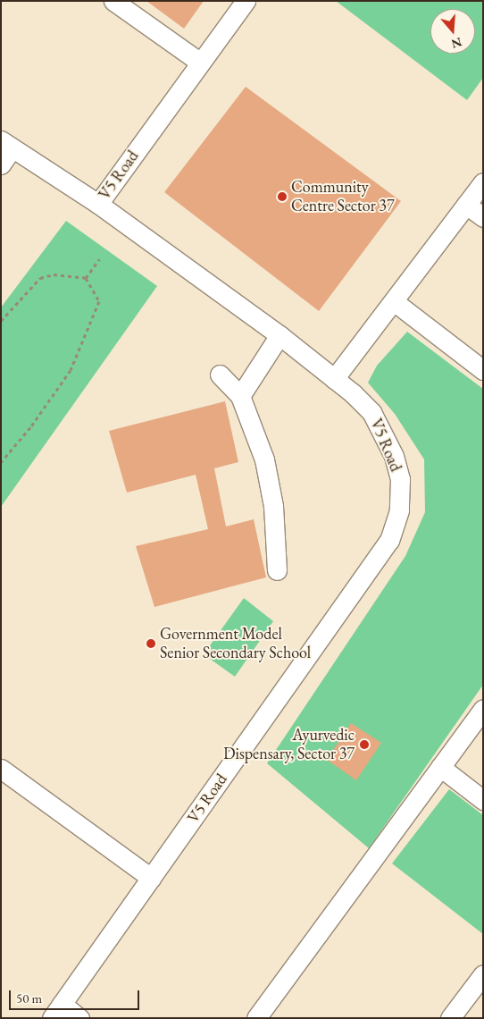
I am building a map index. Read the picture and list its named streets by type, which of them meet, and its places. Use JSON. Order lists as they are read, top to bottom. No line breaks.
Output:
{"streets":{"street":["V5 Road"]},"places":["Community Centre Sector 37","Government Model Senior Secondary School","Ayurvedic Dispensary, Sector 37"],"scale_bar":"50 m","north":"bottom"}
